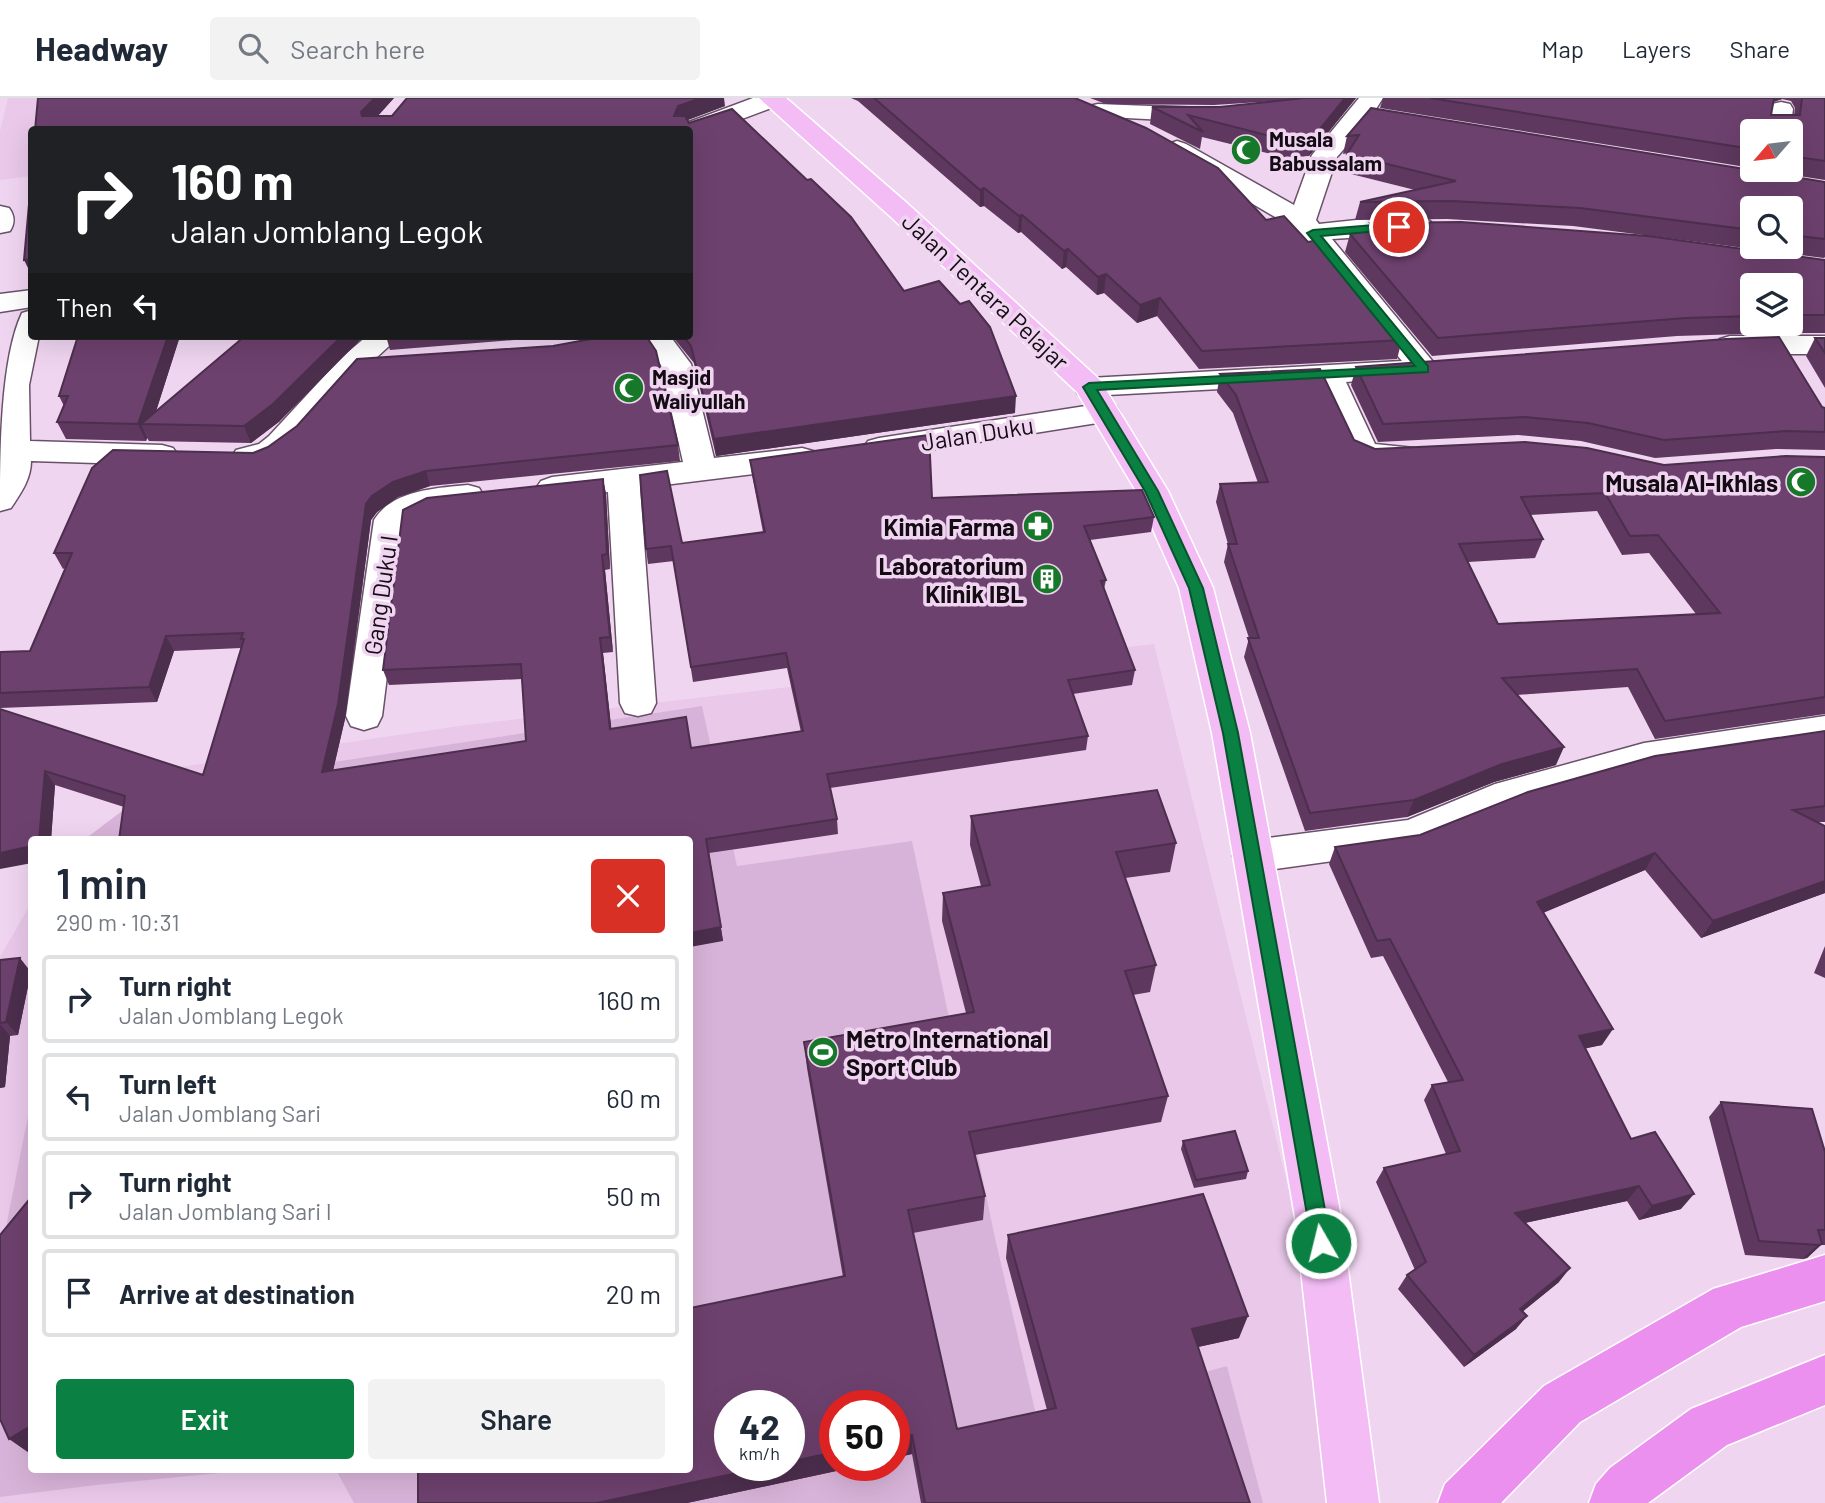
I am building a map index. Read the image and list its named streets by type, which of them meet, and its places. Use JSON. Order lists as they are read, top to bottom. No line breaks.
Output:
{"streets":{"main road":["Jalan Tentara Pelajar"],"street":["Jalan Duku","Gang Duku I"]},"crossings":[["Jalan Tentara Pelajar","Jalan Duku"],["Jalan Duku","Gang Duku I"]],"places":{"mosque":["Musala Babussalam","Masjid Waliyullah","Musala Al-Ikhlas"],"pharmacy":["Kimia Farma"],"building":["Laboratorium Klinik IBL"],"sports":["Metro International Sport Club"]},"north":"bottom left","page":{"header":"Headway","search":"Search here","nav":["Map","Layers","Share"],"turn":["160 m","Jalan Jomblang Legok"],"then":"Then","heading":["1 min","290 m · 10:31"],"list":[{"name":"Turn right","note":"Jalan Jomblang Legok","value":"160 m"},{"name":"Turn left","note":"Jalan Jomblang Sari","value":"60 m"},{"name":"Turn right","note":"Jalan Jomblang Sari I","value":"50 m"},{"name":"Arrive at destination","value":"20 m"}],"buttons":["Exit","Share"],"speed":"42 km/h","limit":"50"}}
